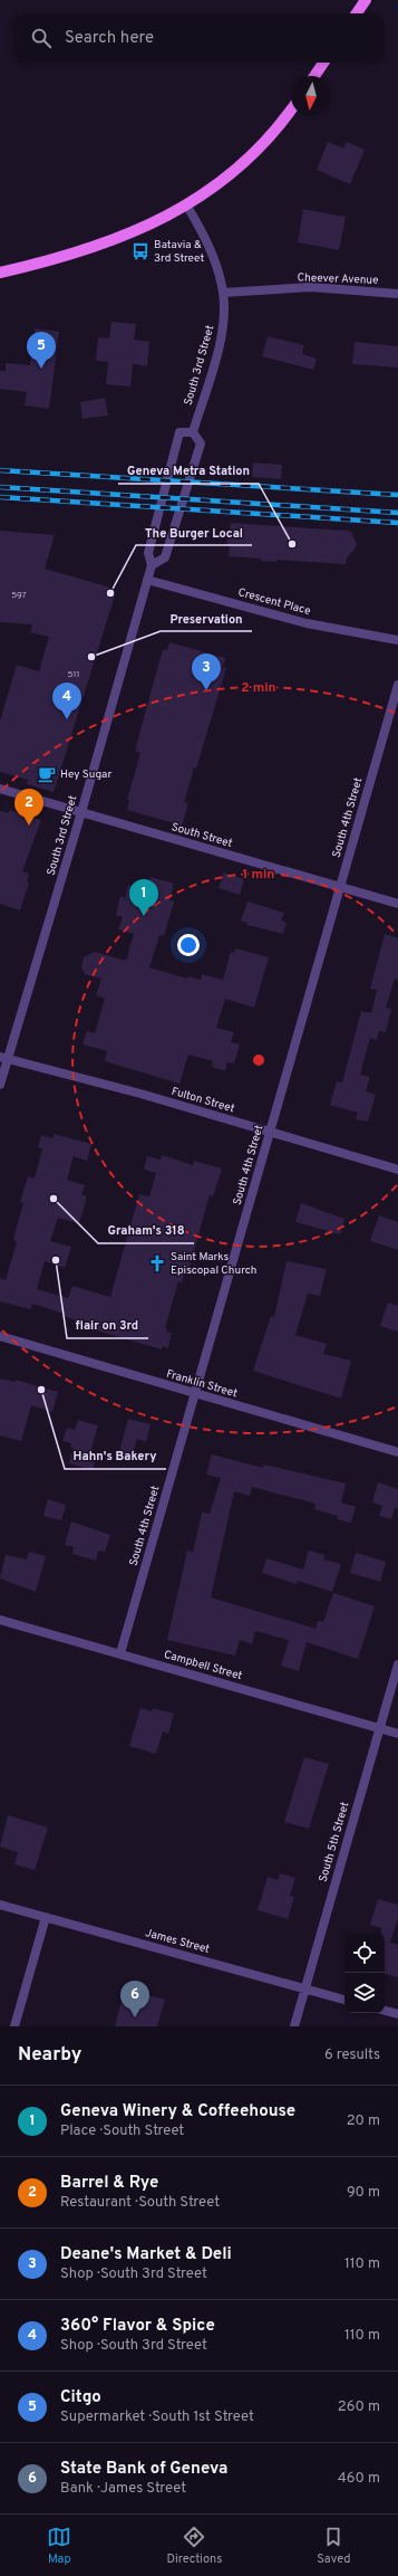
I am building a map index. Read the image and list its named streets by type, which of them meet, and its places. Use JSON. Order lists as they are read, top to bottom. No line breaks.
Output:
{"streets":{"street":["Cheever Avenue","South 3rd Street","Crescent Place","South 4th Street","South Street","Fulton Street","Franklin Street","Campbell Street","South 5th Street","James Street"]},"crossings":[["Cheever Avenue","South 3rd Street"],["South 3rd Street","Crescent Place"],["South 3rd Street","South Street"],["South 3rd Street","Fulton Street"],["South 4th Street","South Street"],["South 4th Street","Fulton Street"],["South 4th Street","Franklin Street"],["South 4th Street","Campbell Street"],["Campbell Street","South 5th Street"],["South 5th Street","James Street"]],"places":{"bus stop":["Batavia & 3rd Street"],"other":["Geneva Metra Station","The Burger Local","Preservation","Graham's 318","flair on 3rd","Hahn's Bakery"],"cafe":["Hey Sugar"],"church":["Saint Marks Episcopal Church"]},"house_numbers":["597","511"],"north":"bottom","page":{"search":"Search here","pins":["5","3","4","2","1","6"],"heading":["Nearby","6 results"],"list":[{"mark":"1","name":"Geneva Winery & Coffeehouse","note":"Place · South Street","value":"20 m"},{"mark":"2","name":"Barrel & Rye","note":"Restaurant · South Street","value":"90 m"},{"mark":"3","name":"Deane's Market & Deli","note":"Shop · South 3rd Street","value":"110 m"},{"mark":"4","name":"360° Flavor & Spice","note":"Shop · South 3rd Street","value":"110 m"},{"mark":"5","name":"Citgo","note":"Supermarket · South 1st Street","value":"260 m"},{"mark":"6","name":"State Bank of Geneva","note":"Bank · James Street","value":"460 m"}],"nav":["Map","Directions","Saved"]},"rings":["2 min","1 min"]}
